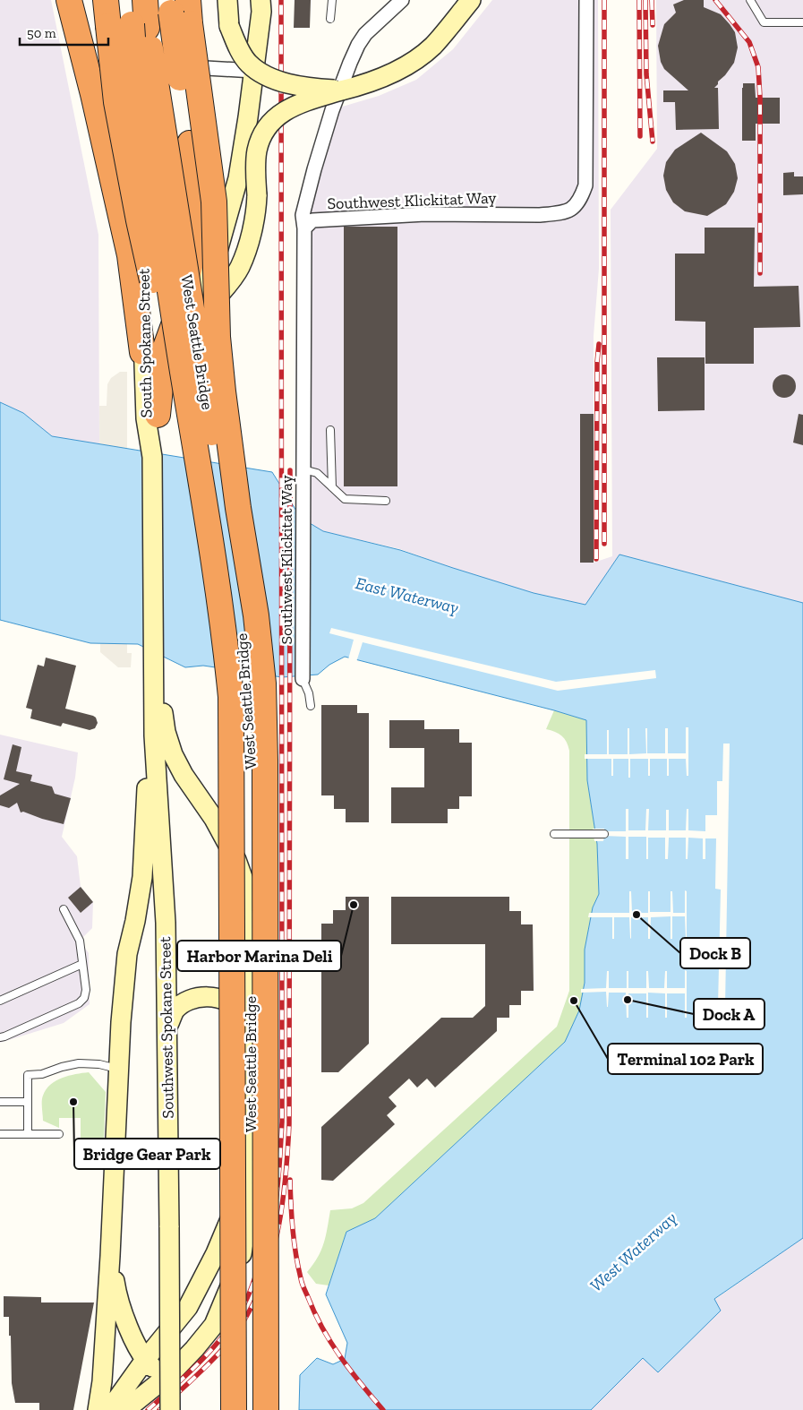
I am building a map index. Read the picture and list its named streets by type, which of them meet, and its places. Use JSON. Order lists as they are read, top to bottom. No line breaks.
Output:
{"streets":{"highway":["West Seattle Bridge"],"main road":["South Spokane Street","Southwest Spokane Street"],"street":["Southwest Klickitat Way"]},"crossings":[["South Spokane Street","Southwest Spokane Street"]],"water":["East Waterway","West Waterway"],"places":["Harbor Marina Deli","Dock B","Dock A","Terminal 102 Park","Bridge Gear Park"],"scale_bar":"50 m"}
